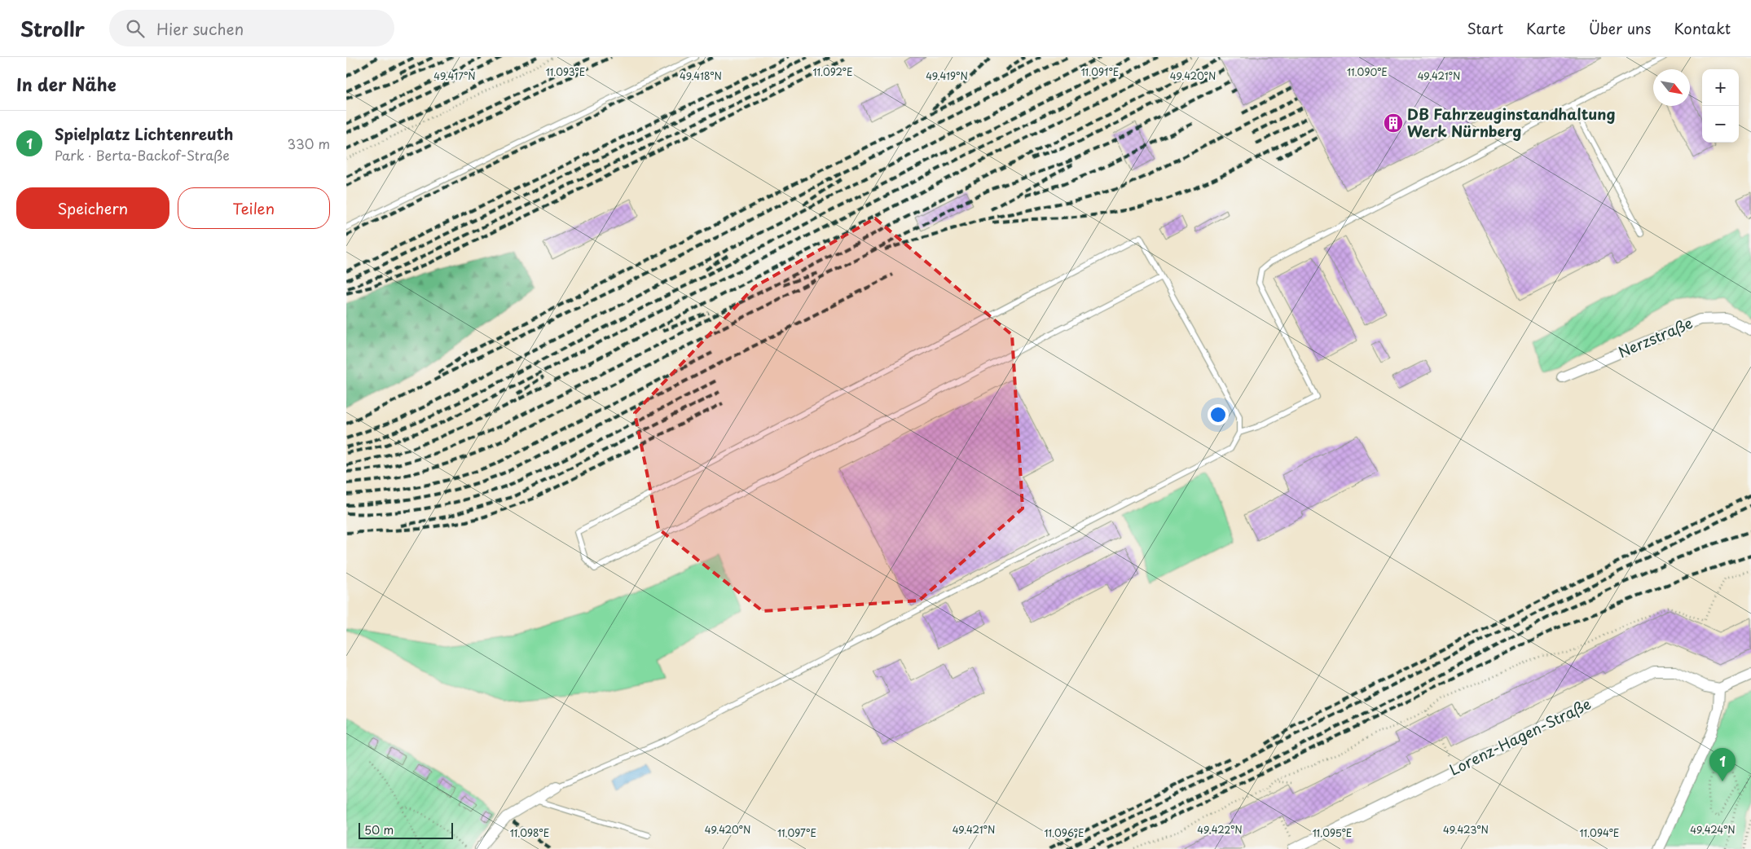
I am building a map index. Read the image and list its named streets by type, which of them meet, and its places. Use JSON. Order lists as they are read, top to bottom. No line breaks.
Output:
{"streets":{"street":["Nerzstraße","Lorenz-Hagen-Straße"]},"places":{"building":["DB Fahrzeuginstandhaltung Werk Nürnberg"]},"scale_bar":"50 m","north":"bottom right","page":{"header":"Strollr","search":"Hier suchen","nav":["Start","Karte","Über uns","Kontakt"],"heading":"In der Nähe","map_buttons":["+","−"],"list":[{"mark":"1","name":"Spielplatz Lichtenreuth","note":"Park · Berta-Backof-Straße","value":"330 m"}],"buttons":["Speichern","Teilen"],"pins":"1","scale":"50 m"},"coordinates":["11.093°E","11.092°E","11.091°E","11.090°E","49.417°N","49.418°N","49.419°N","49.420°N","49.421°N","49.422°N","49.423°N","49.424°N","11.098°E","11.097°E","11.096°E","11.095°E","11.094°E"]}
